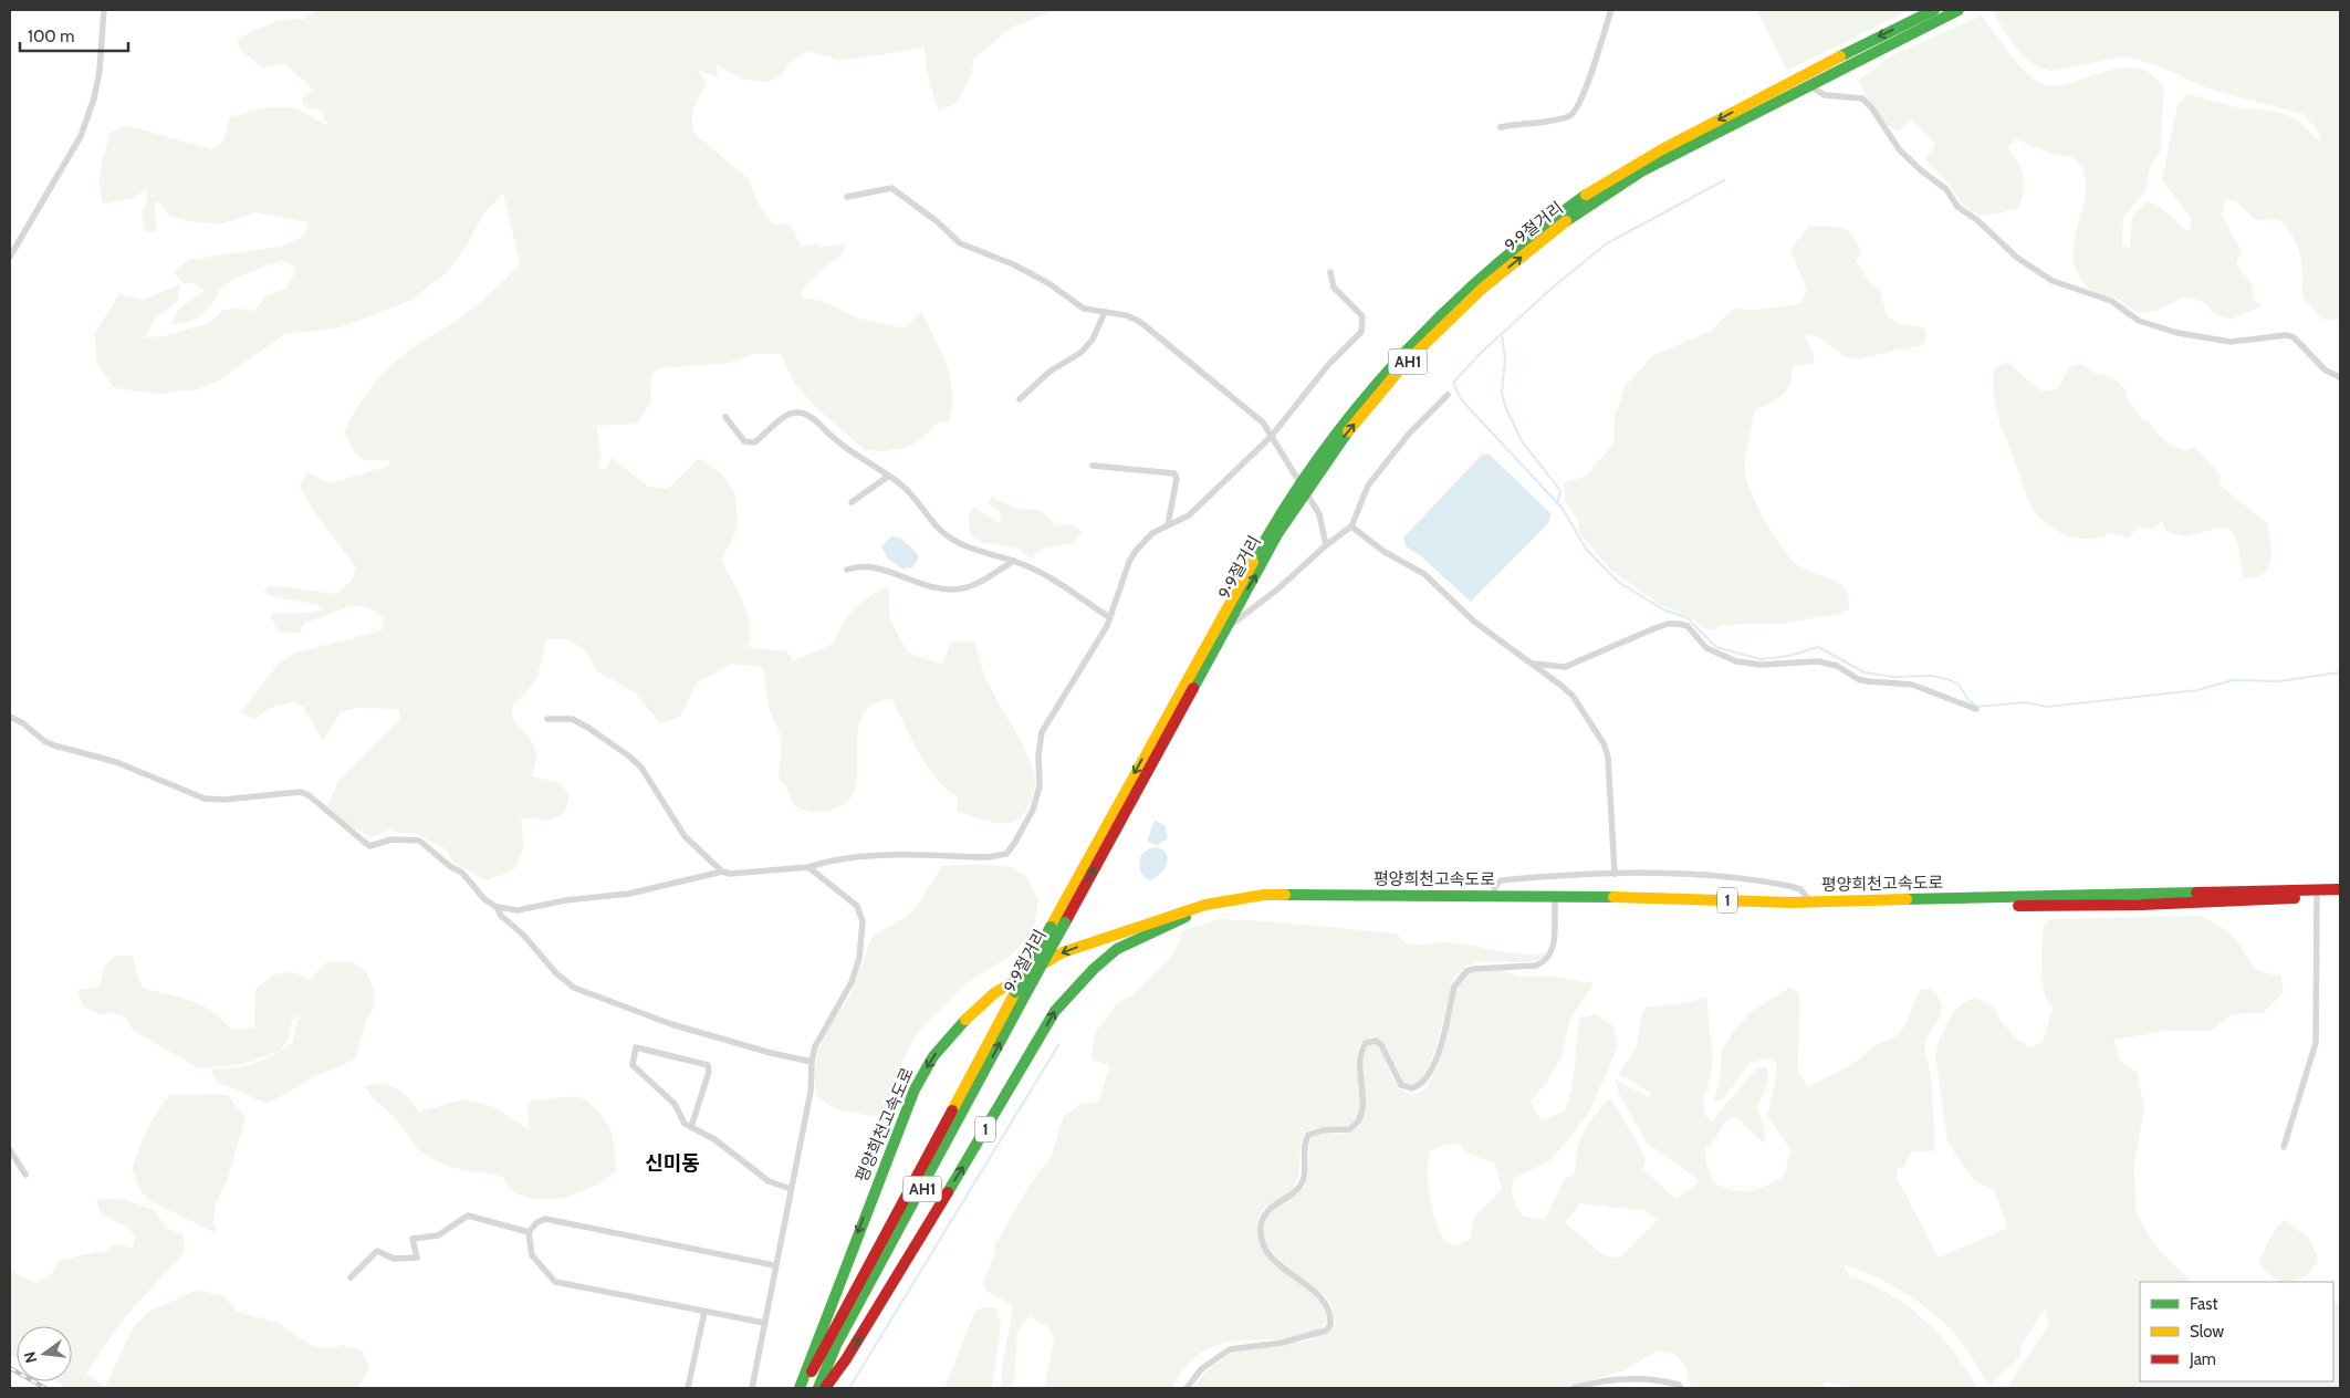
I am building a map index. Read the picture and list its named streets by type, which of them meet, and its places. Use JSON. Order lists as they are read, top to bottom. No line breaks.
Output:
{"streets":{"highway":["9·9절거리","AH1","평양희천고속도로","1"]},"crossings":[["9·9절거리","평양희천고속도로"]],"districts":["신미동"],"legend":["Fast","Slow","Jam"],"scale_bar":"100 m","north":"left"}
